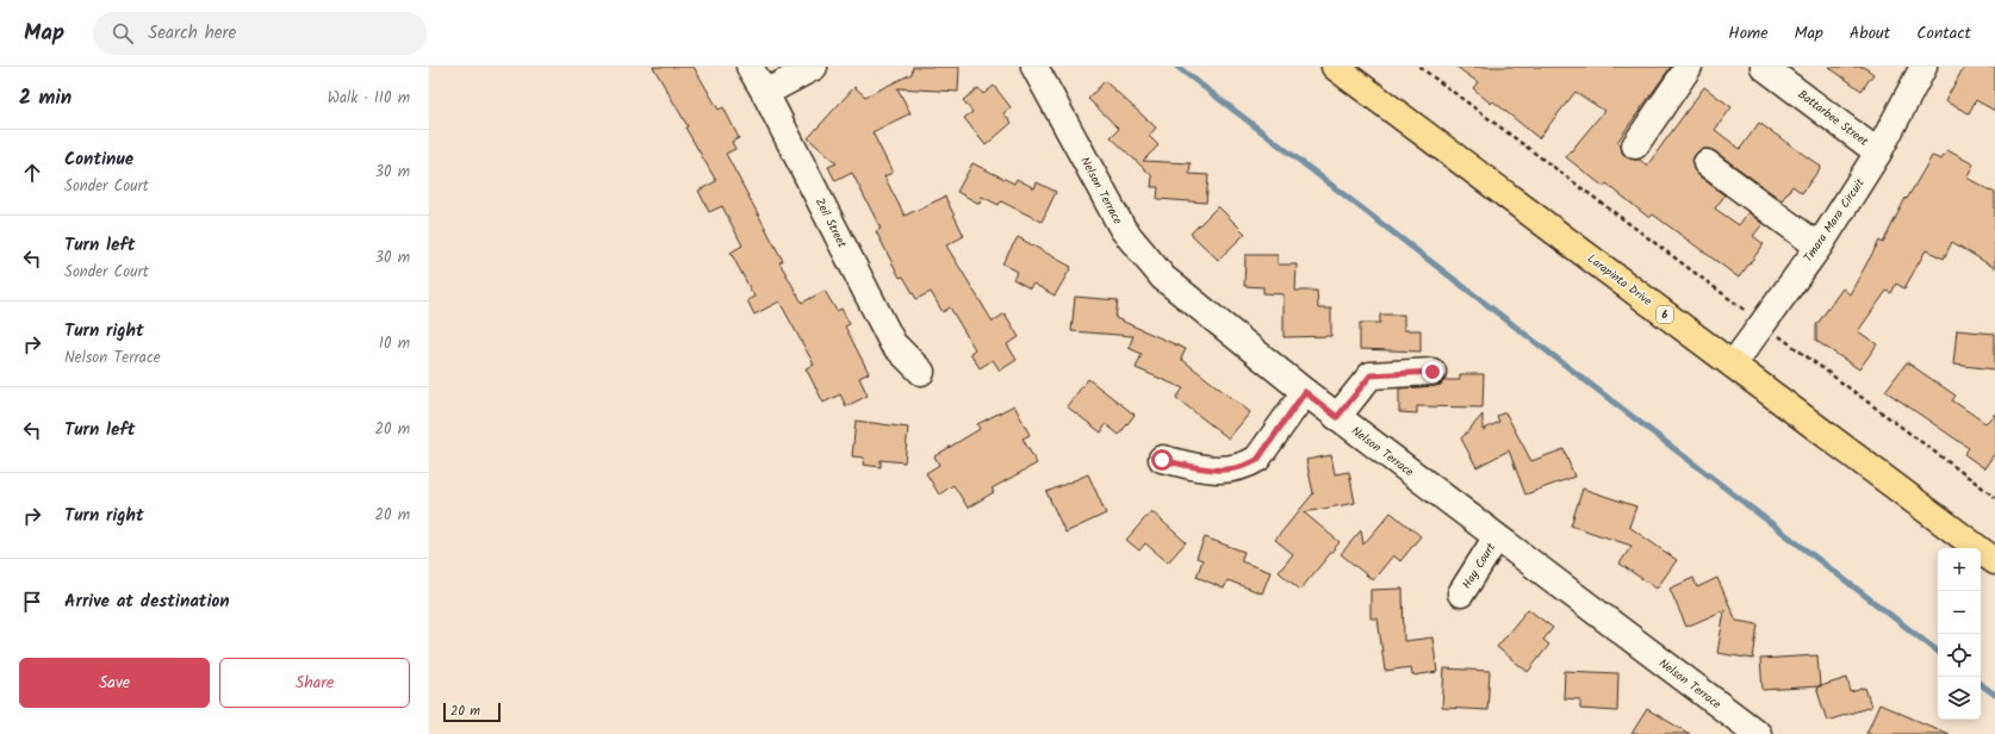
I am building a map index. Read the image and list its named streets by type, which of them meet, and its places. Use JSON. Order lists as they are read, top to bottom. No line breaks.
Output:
{"streets":{"main road":["Larapinta Drive","6"],"street":["Battarbee Street","Nelson Terrace","Tmara Mara Circuit","Zeil Street","Hay Court"]},"crossings":[["Battarbee Street","Tmara Mara Circuit"],["Nelson Terrace","Hay Court"],["Tmara Mara Circuit","Larapinta Drive"]],"scale_bar":"20 m","page":{"header":"Map","search":"Search here","nav":["Home","Map","About","Contact"],"heading":["2 min","Walk · 110 m"],"list":[["Continue","Sonder Court","30 m"],["Turn left","Sonder Court","30 m"],["Turn right","Nelson Terrace","10 m"],["Turn left","20 m"],["Turn right","20 m"],"Arrive at destination"],"map_buttons":["+","−"],"buttons":["Save","Share"],"scale":"20 m"}}
